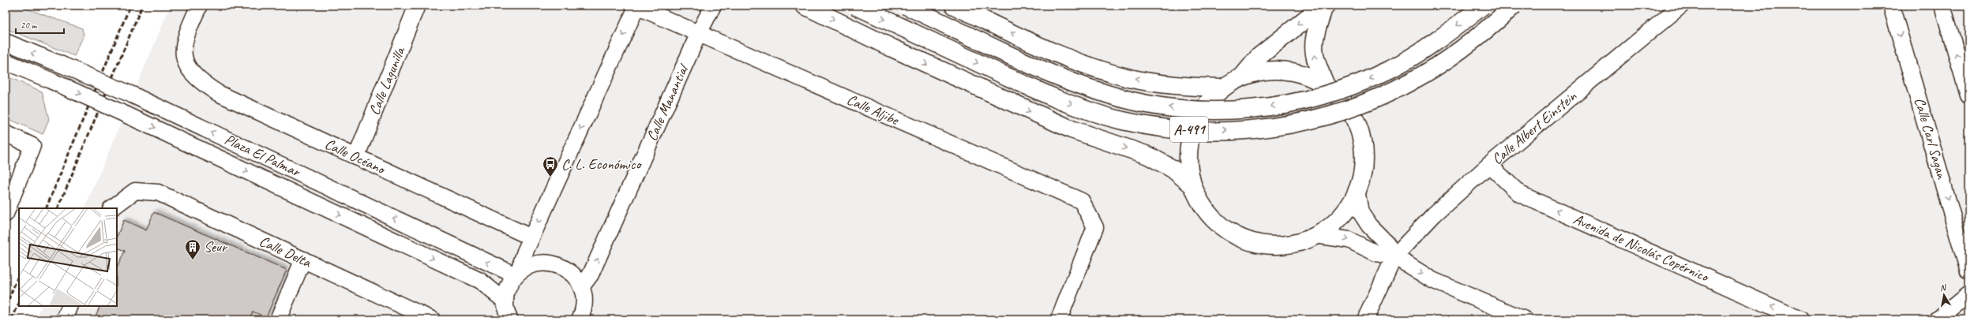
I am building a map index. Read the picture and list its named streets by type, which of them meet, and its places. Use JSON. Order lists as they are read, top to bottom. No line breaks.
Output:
{"streets":{"main road":["A-491"],"street":["Calle Lagunilla","Calle Manantial","Calle Aljibe","Calle Albert Einstein","Calle Carl Sagan","Plaza El Palmar","Calle Océano","Avenida de Nicolás Copérnico","Calle Delta"]},"crossings":[["Calle Lagunilla","Calle Océano"],["Calle Manantial","Calle Aljibe"],["Calle Albert Einstein","Avenida de Nicolás Copérnico"]],"places":{"bus stop":["C. L. Económico"],"building":["Seur"]},"scale_bar":"20 m","north":"top"}
